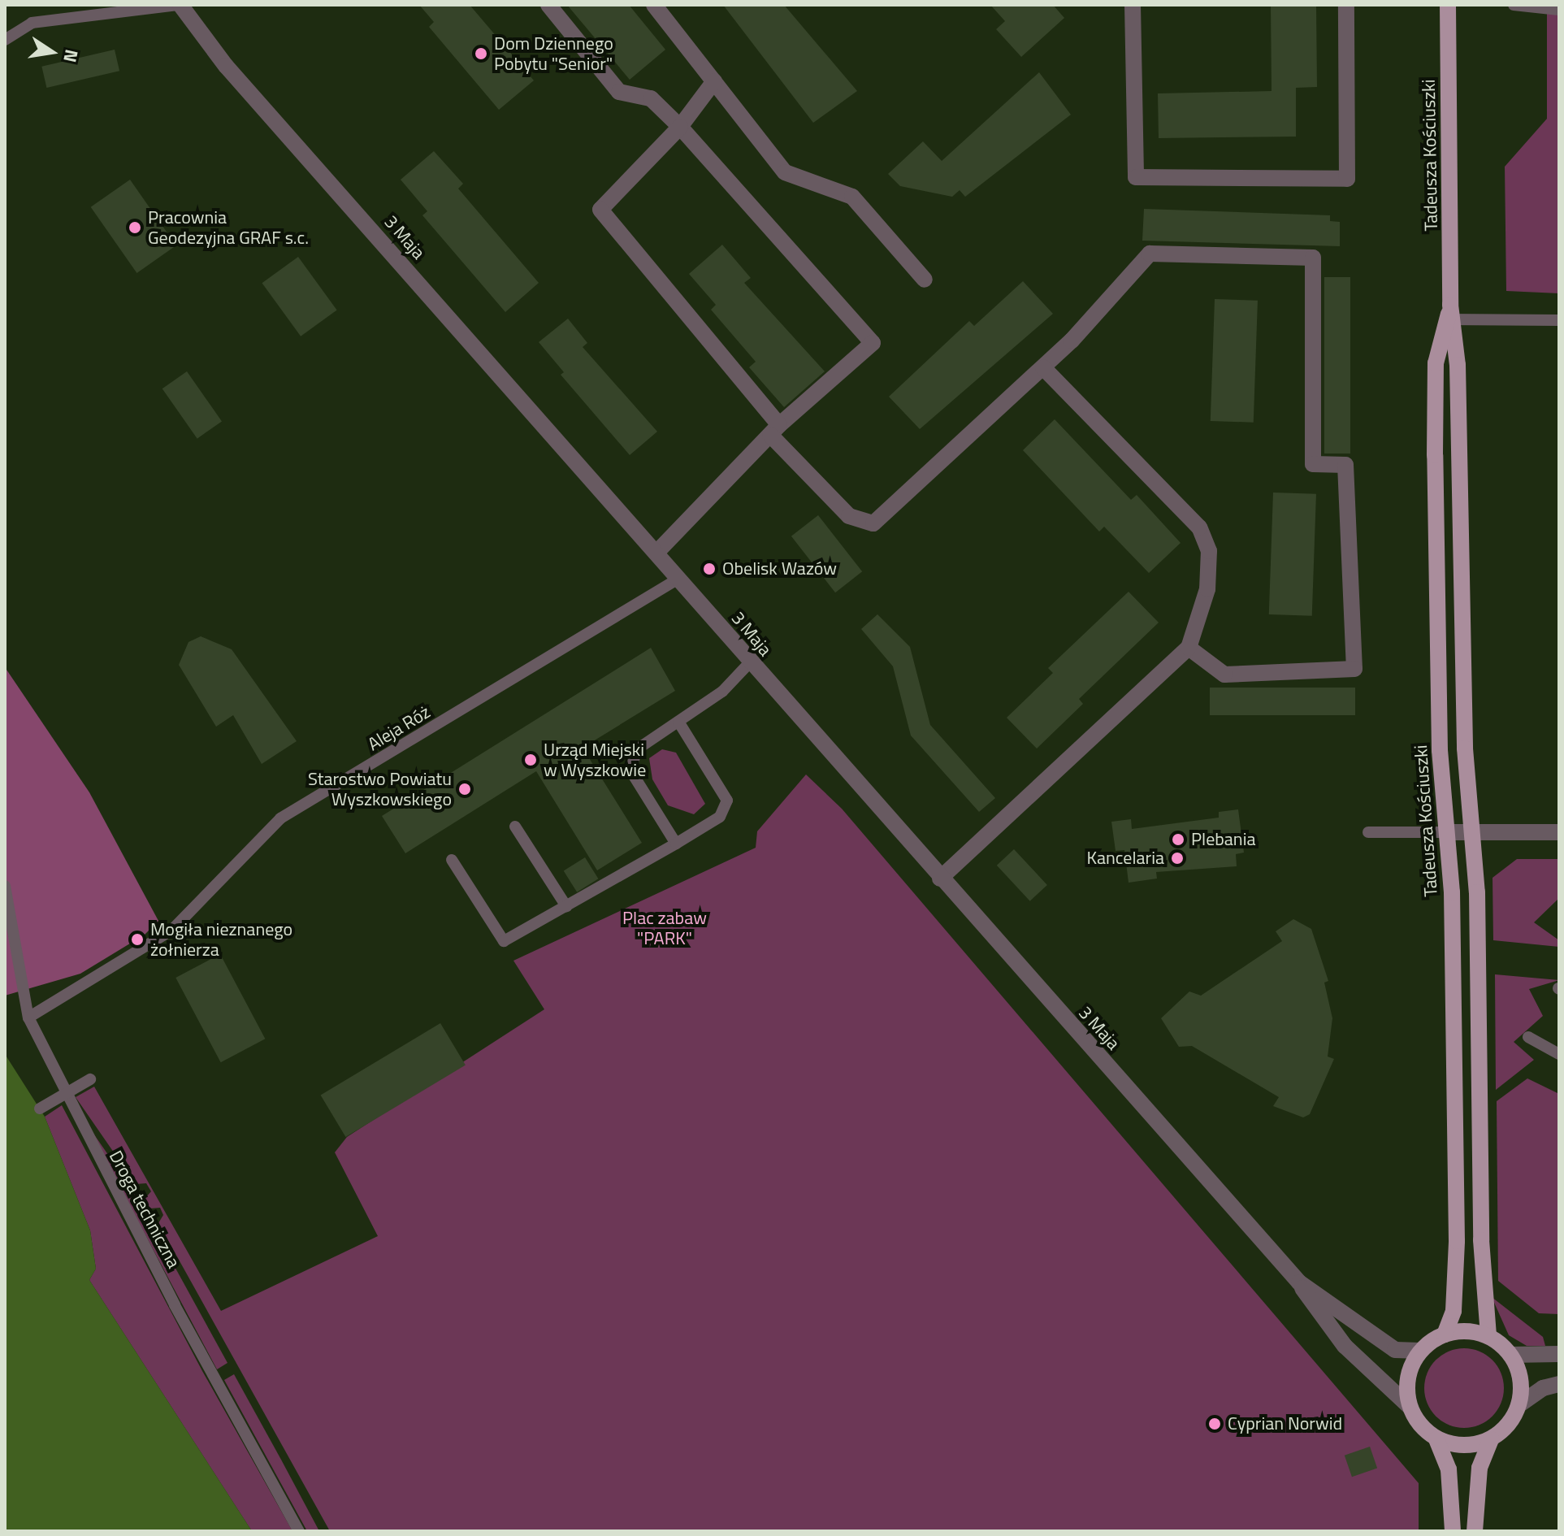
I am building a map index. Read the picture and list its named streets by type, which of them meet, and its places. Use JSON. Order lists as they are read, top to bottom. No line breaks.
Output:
{"streets":{"main road":["Tadeusza Kościuszki"],"street":["3 Maja"],"lane":["Aleja Róż","Droga techniczna"]},"crossings":[["Tadeusza Kościuszki","3 Maja"],["3 Maja","Aleja Róż"],["Aleja Róż","Droga techniczna"]],"parks":["Plac zabaw \"PARK\""],"places":["Dom Dziennego Pobytu \"Senior\"","Pracownia Geodezyjna GRAF s.c.","Obelisk Wazów","Urząd Miejski w Wyszkowie","Starostwo Powiatu Wyszkowskiego","Plebania","Kancelaria","Mogiła nieznanego żołnierza","Cyprian Norwid"],"north":"right"}
